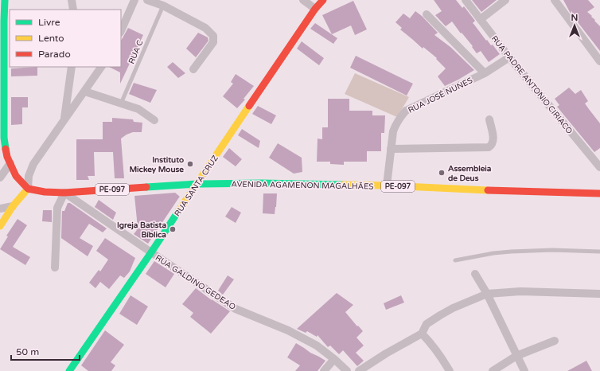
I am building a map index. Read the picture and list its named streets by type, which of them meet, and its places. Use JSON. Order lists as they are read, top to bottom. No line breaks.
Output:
{"streets":{"main road":["AVENIDA AGAMENON MAGALHÃES","RUA SANTA CRUZ","PE-097"],"street":["RUA PADRE ANTONIO CIRIACO","RUA JOSÉ NUNES","RUA GALDINO GEDEAO"],"lane":["RUA C"]},"crossings":[["RUA PADRE ANTONIO CIRIACO","RUA JOSÉ NUNES"],["RUA JOSÉ NUNES","AVENIDA AGAMENON MAGALHÃES"],["AVENIDA AGAMENON MAGALHÃES","RUA SANTA CRUZ"],["AVENIDA AGAMENON MAGALHÃES","PE-097"],["RUA SANTA CRUZ","PE-097"],["RUA SANTA CRUZ","RUA GALDINO GEDEAO"],["PE-097","RUA GALDINO GEDEAO"]],"places":["Instituto Mickey Mouse","Assembleia de Deus","Igreja Batista Bíblica"],"legend":["Livre","Lento","Parado"],"scale_bar":"50 m","north":"top"}
